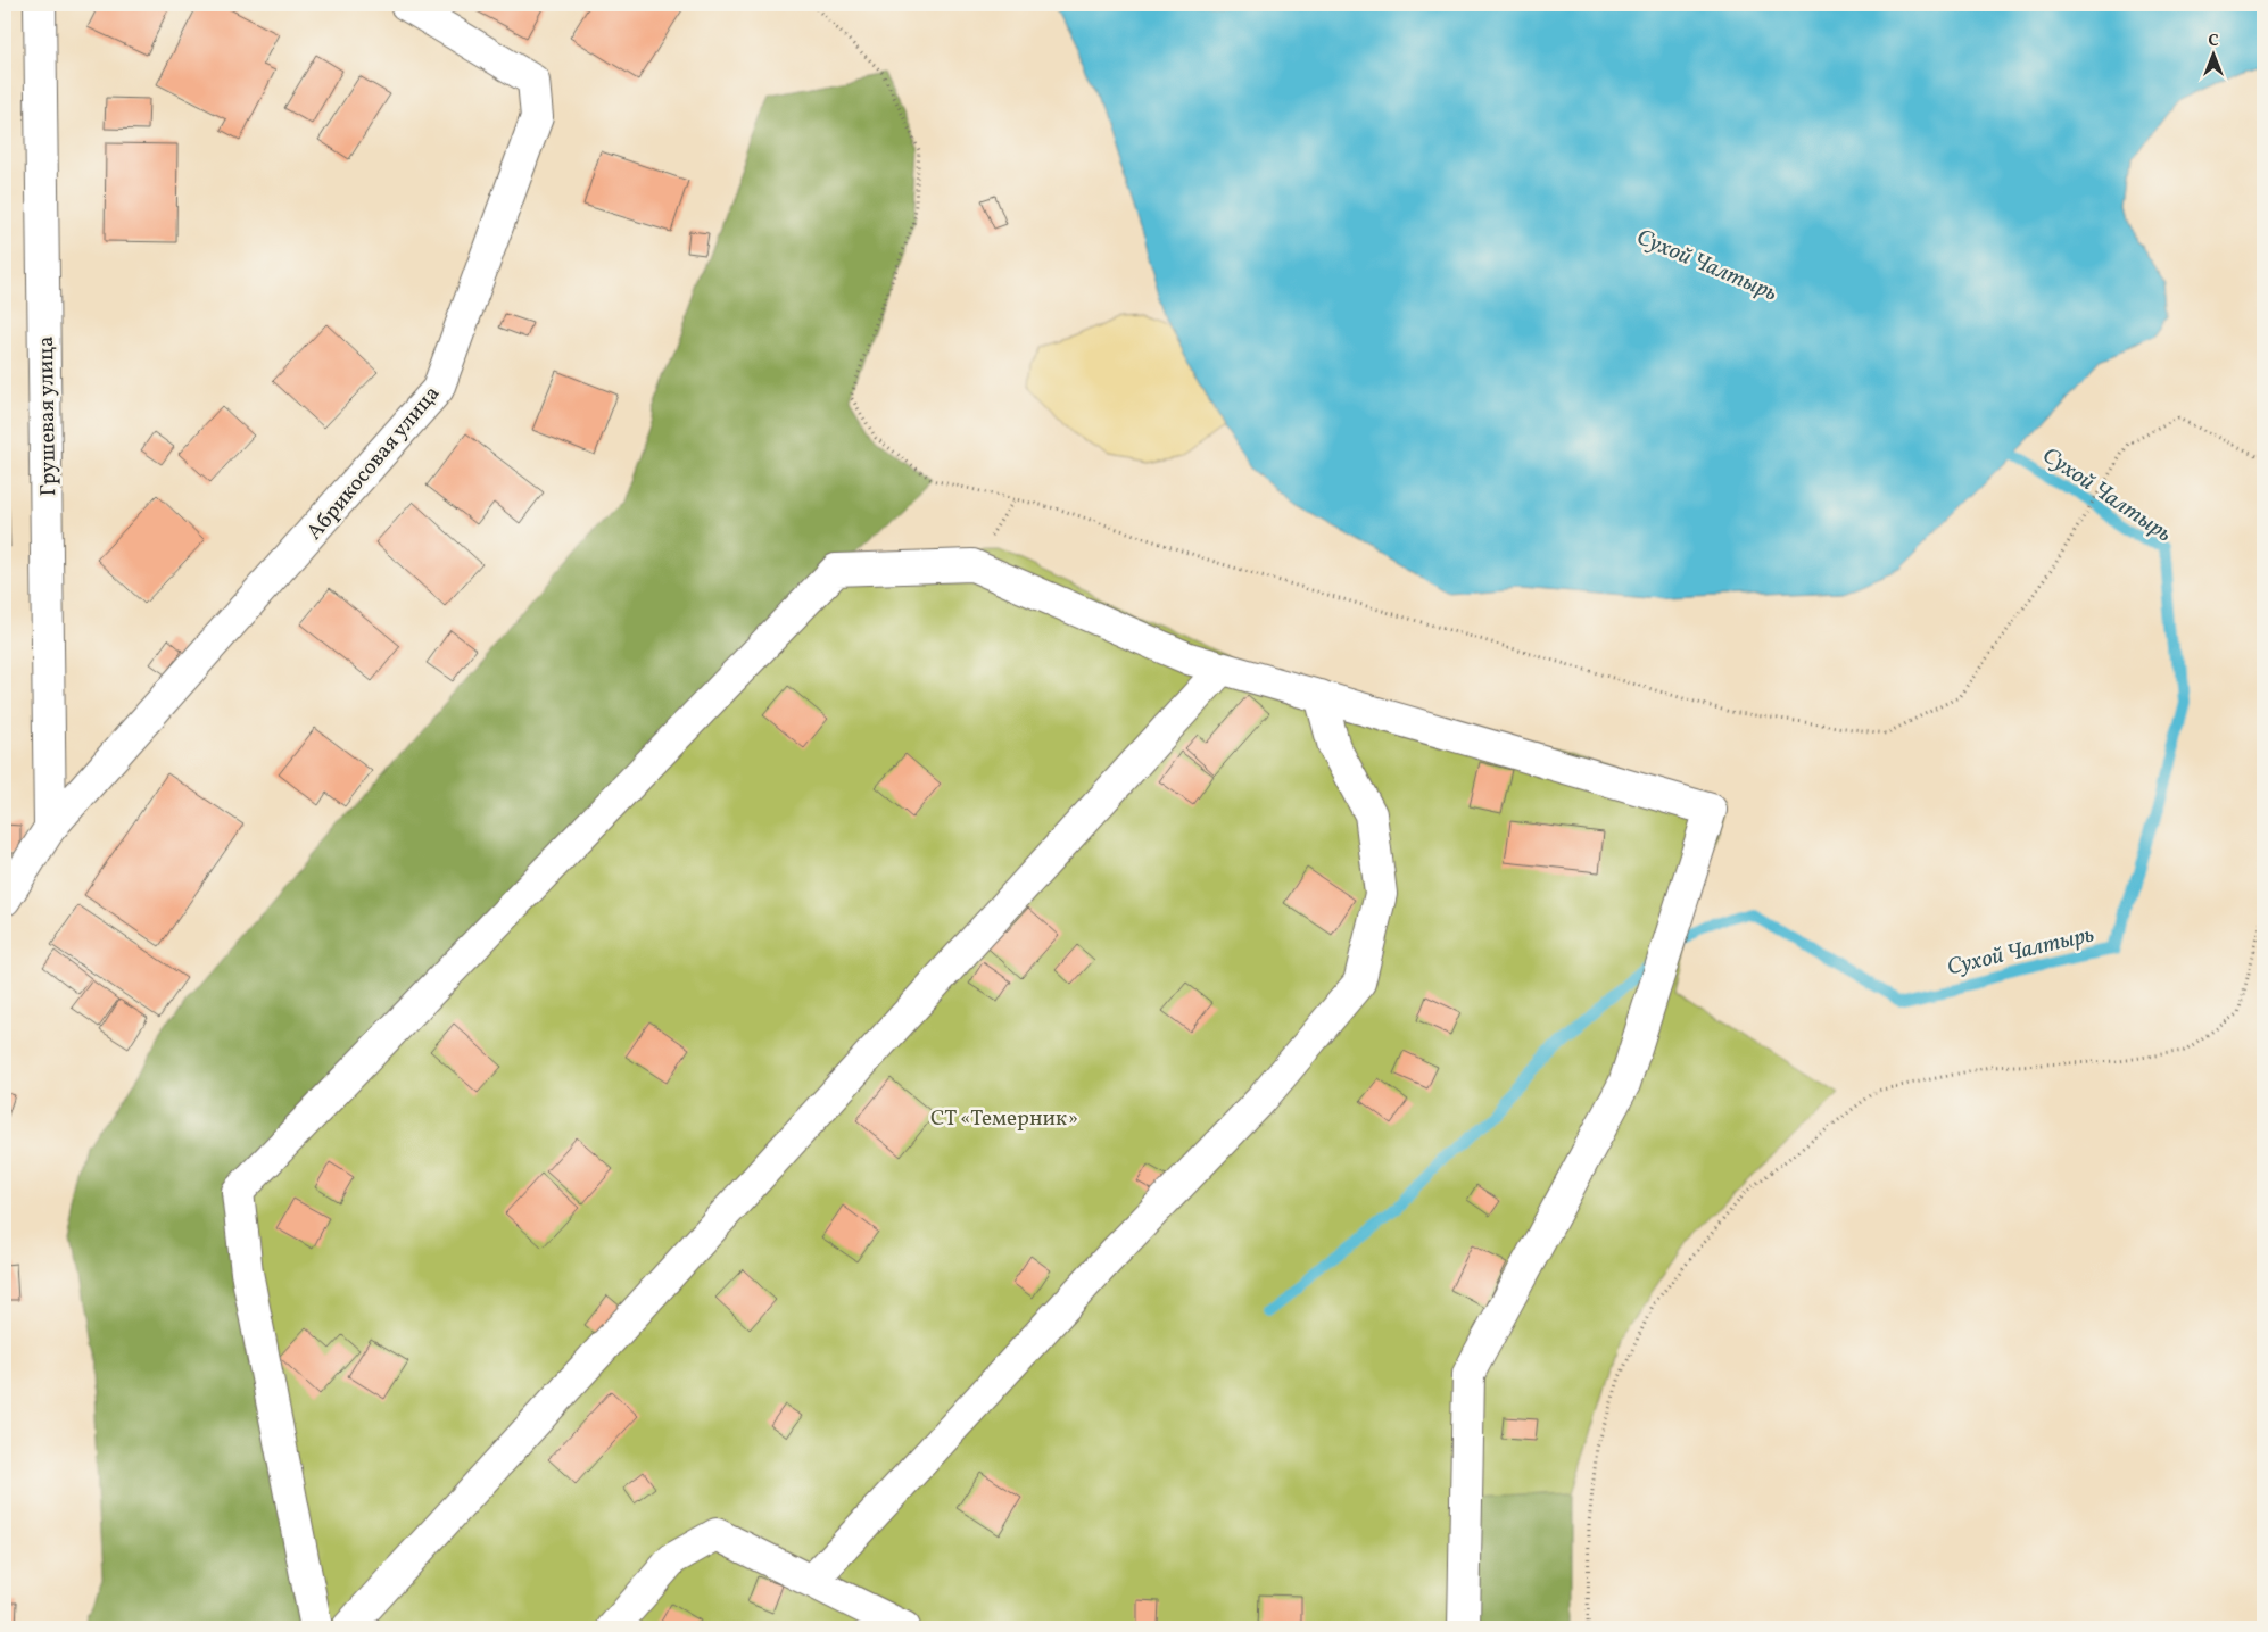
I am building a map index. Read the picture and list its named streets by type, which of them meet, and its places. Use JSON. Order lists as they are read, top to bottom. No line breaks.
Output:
{"streets":{"street":["Грушевая улица","Абрикосовая улица"]},"crossings":[["Грушевая улица","Абрикосовая улица"]],"water":["Сухой Чалтырь"],"parks":["СТ «Темерник»"],"north":"top"}
